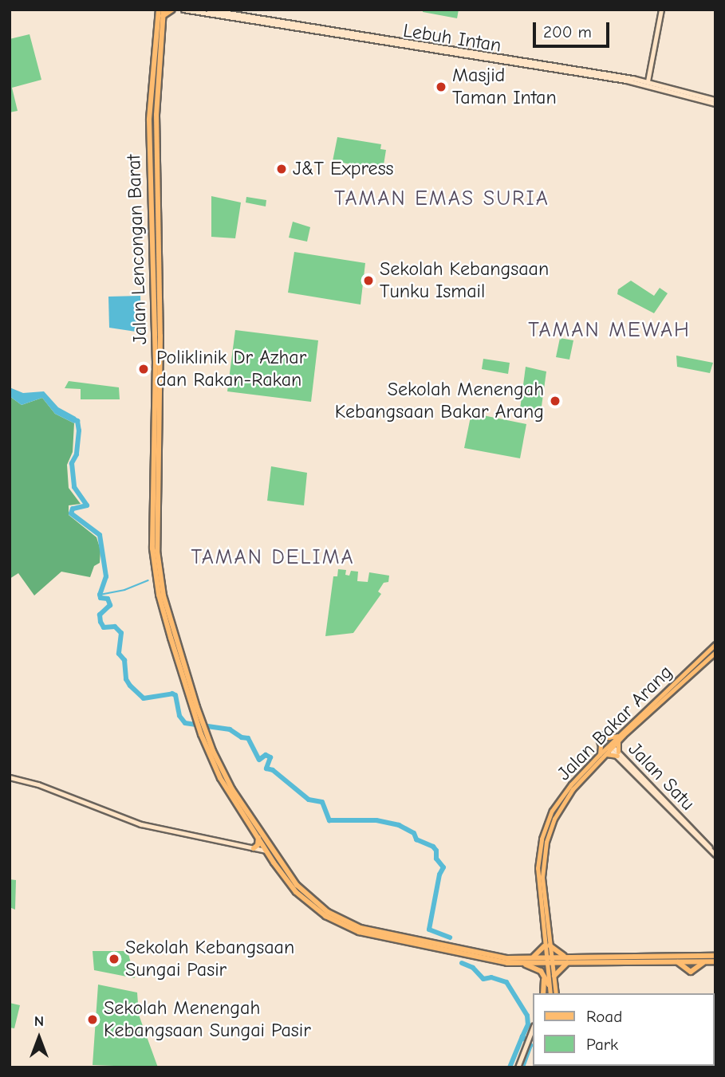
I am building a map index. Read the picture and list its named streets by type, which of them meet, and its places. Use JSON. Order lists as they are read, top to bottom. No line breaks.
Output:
{"streets":{"highway":["Jalan Lencongan Barat"],"main road":["Lebuh Intan","Jalan Bakar Arang","Jalan Satu"]},"crossings":[["Jalan Lencongan Barat","Jalan Bakar Arang"],["Jalan Bakar Arang","Jalan Satu"]],"districts":["TAMAN EMAS SURIA","TAMAN MEWAH","TAMAN DELIMA"],"places":["Masjid Taman Intan","J&T Express","Sekolah Kebangsaan Tunku Ismail","Poliklinik Dr Azhar dan Rakan-Rakan","Sekolah Menengah Kebangsaan Bakar Arang","Sekolah Kebangsaan Sungai Pasir","Sekolah Menengah Kebangsaan Sungai Pasir"],"legend":["Road","Park"],"scale_bar":"200 m","north":"top"}
